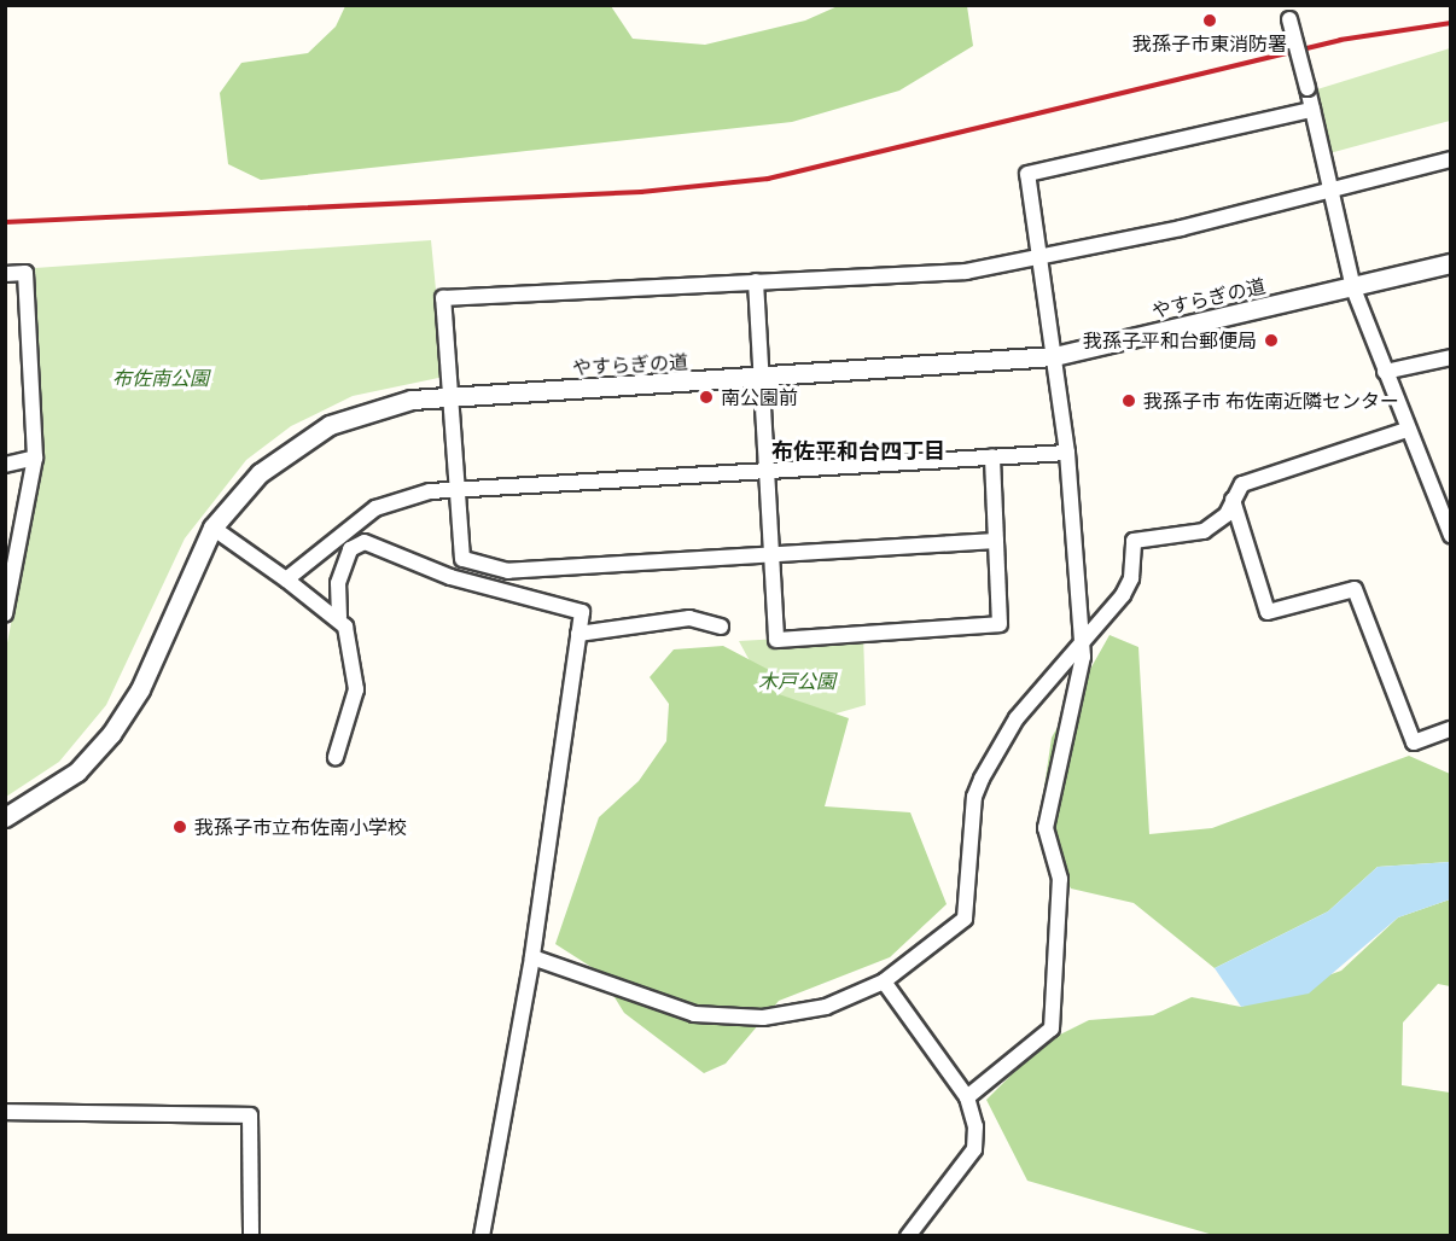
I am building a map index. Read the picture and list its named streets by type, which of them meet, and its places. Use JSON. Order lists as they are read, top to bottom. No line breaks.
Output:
{"streets":{"street":["やすらぎの道"]},"districts":["布佐平和台四丁目"],"parks":["布佐南公園","木戸公園"],"places":["我孫子市東消防署","我孫子平和台郵便局","南公園前","我孫子市 布佐南近隣センター","我孫子市立布佐南小学校"]}
